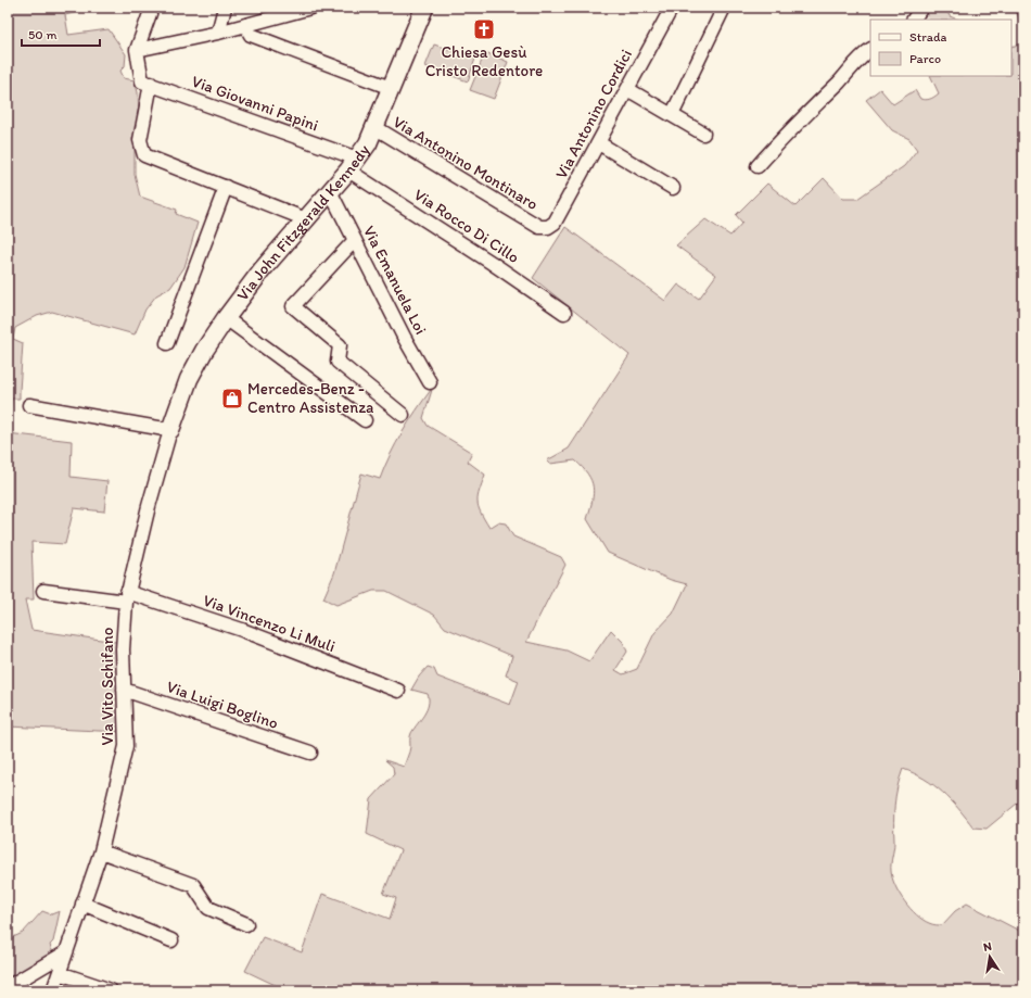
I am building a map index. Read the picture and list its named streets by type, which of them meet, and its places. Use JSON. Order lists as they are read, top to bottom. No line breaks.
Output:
{"streets":{"street":["Via Giovanni Papini","Via Antonino Cordici","Via Antonino Montinaro","Via John Fitzgerald Kennedy","Via Rocco Di Cillo","Via Emanuela Loi","Via Vincenzo Li Muli","Via Vito Schifano","Via Luigi Boglino"]},"crossings":[["Via Giovanni Papini","Via John Fitzgerald Kennedy"],["Via Giovanni Papini","Via Rocco Di Cillo"],["Via Antonino Cordici","Via Antonino Montinaro"],["Via Antonino Montinaro","Via John Fitzgerald Kennedy"],["Via John Fitzgerald Kennedy","Via Rocco Di Cillo"],["Via John Fitzgerald Kennedy","Via Emanuela Loi"],["Via John Fitzgerald Kennedy","Via Vito Schifano"],["Via Vincenzo Li Muli","Via Vito Schifano"],["Via Vito Schifano","Via Luigi Boglino"]],"places":{"church":["Chiesa Gesù Cristo Redentore"],"shop":["Mercedes-Benz - Centro Assistenza"]},"legend":["Strada","Parco"],"scale_bar":"50 m","north":"top"}
